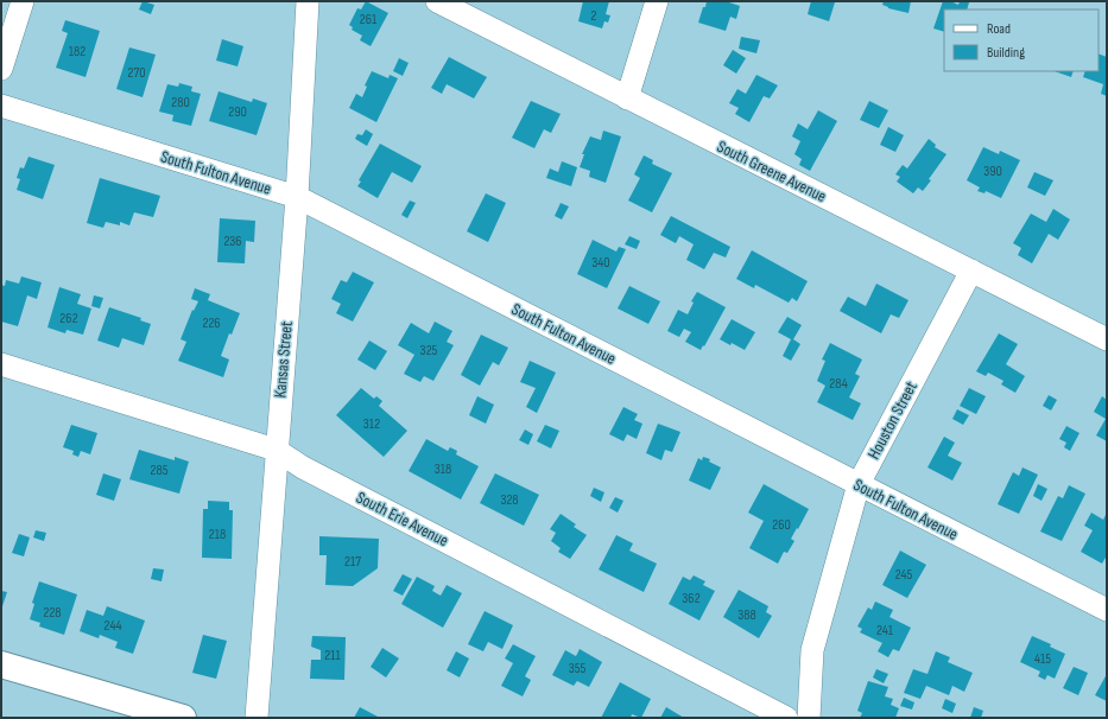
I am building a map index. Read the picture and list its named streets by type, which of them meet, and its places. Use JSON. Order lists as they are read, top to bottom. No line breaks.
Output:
{"streets":{"street":["South Greene Avenue","South Fulton Avenue","Kansas Street","Houston Street","South Erie Avenue"]},"crossings":[["South Greene Avenue","Houston Street"],["South Fulton Avenue","Kansas Street"],["South Fulton Avenue","Houston Street"],["Kansas Street","South Erie Avenue"]],"house_numbers":["2","261","182","270","280","290","390","236","340","262","226","325","284","312","318","285","328","260","218","217","245","362","228","388","244","241","211","415","355"],"legend":["Road","Building"]}
